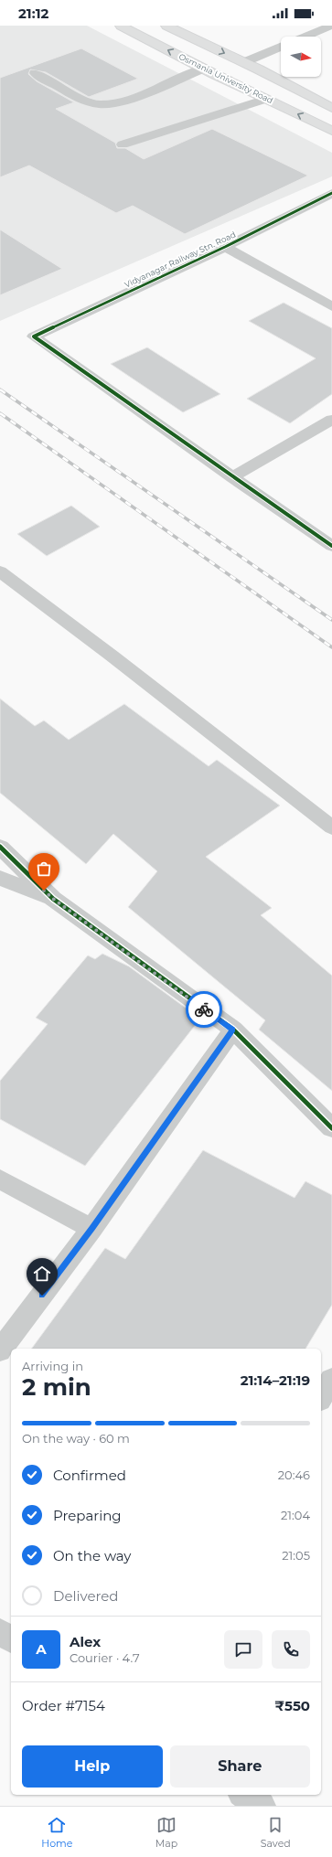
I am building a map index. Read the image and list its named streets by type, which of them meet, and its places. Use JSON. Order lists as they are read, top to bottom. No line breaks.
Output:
{"streets":{"main road":["Osmania University Road"],"street":["Vidyanagar Railway Stn. Road"]},"north":"right","page":{"status":"21:12","heading":["2 min","Arriving in","21:14–21:19"],"panel":["Alex","Courier · 4.7","Order #7154","₹550"],"bar":"On the way · 60 m","list":[["Confirmed","20:46"],["Preparing","21:04"],["On the way","21:05"],"Delivered"],"round":"A","buttons":["Help","Share"],"tabs":["Home","Map","Saved"]}}
